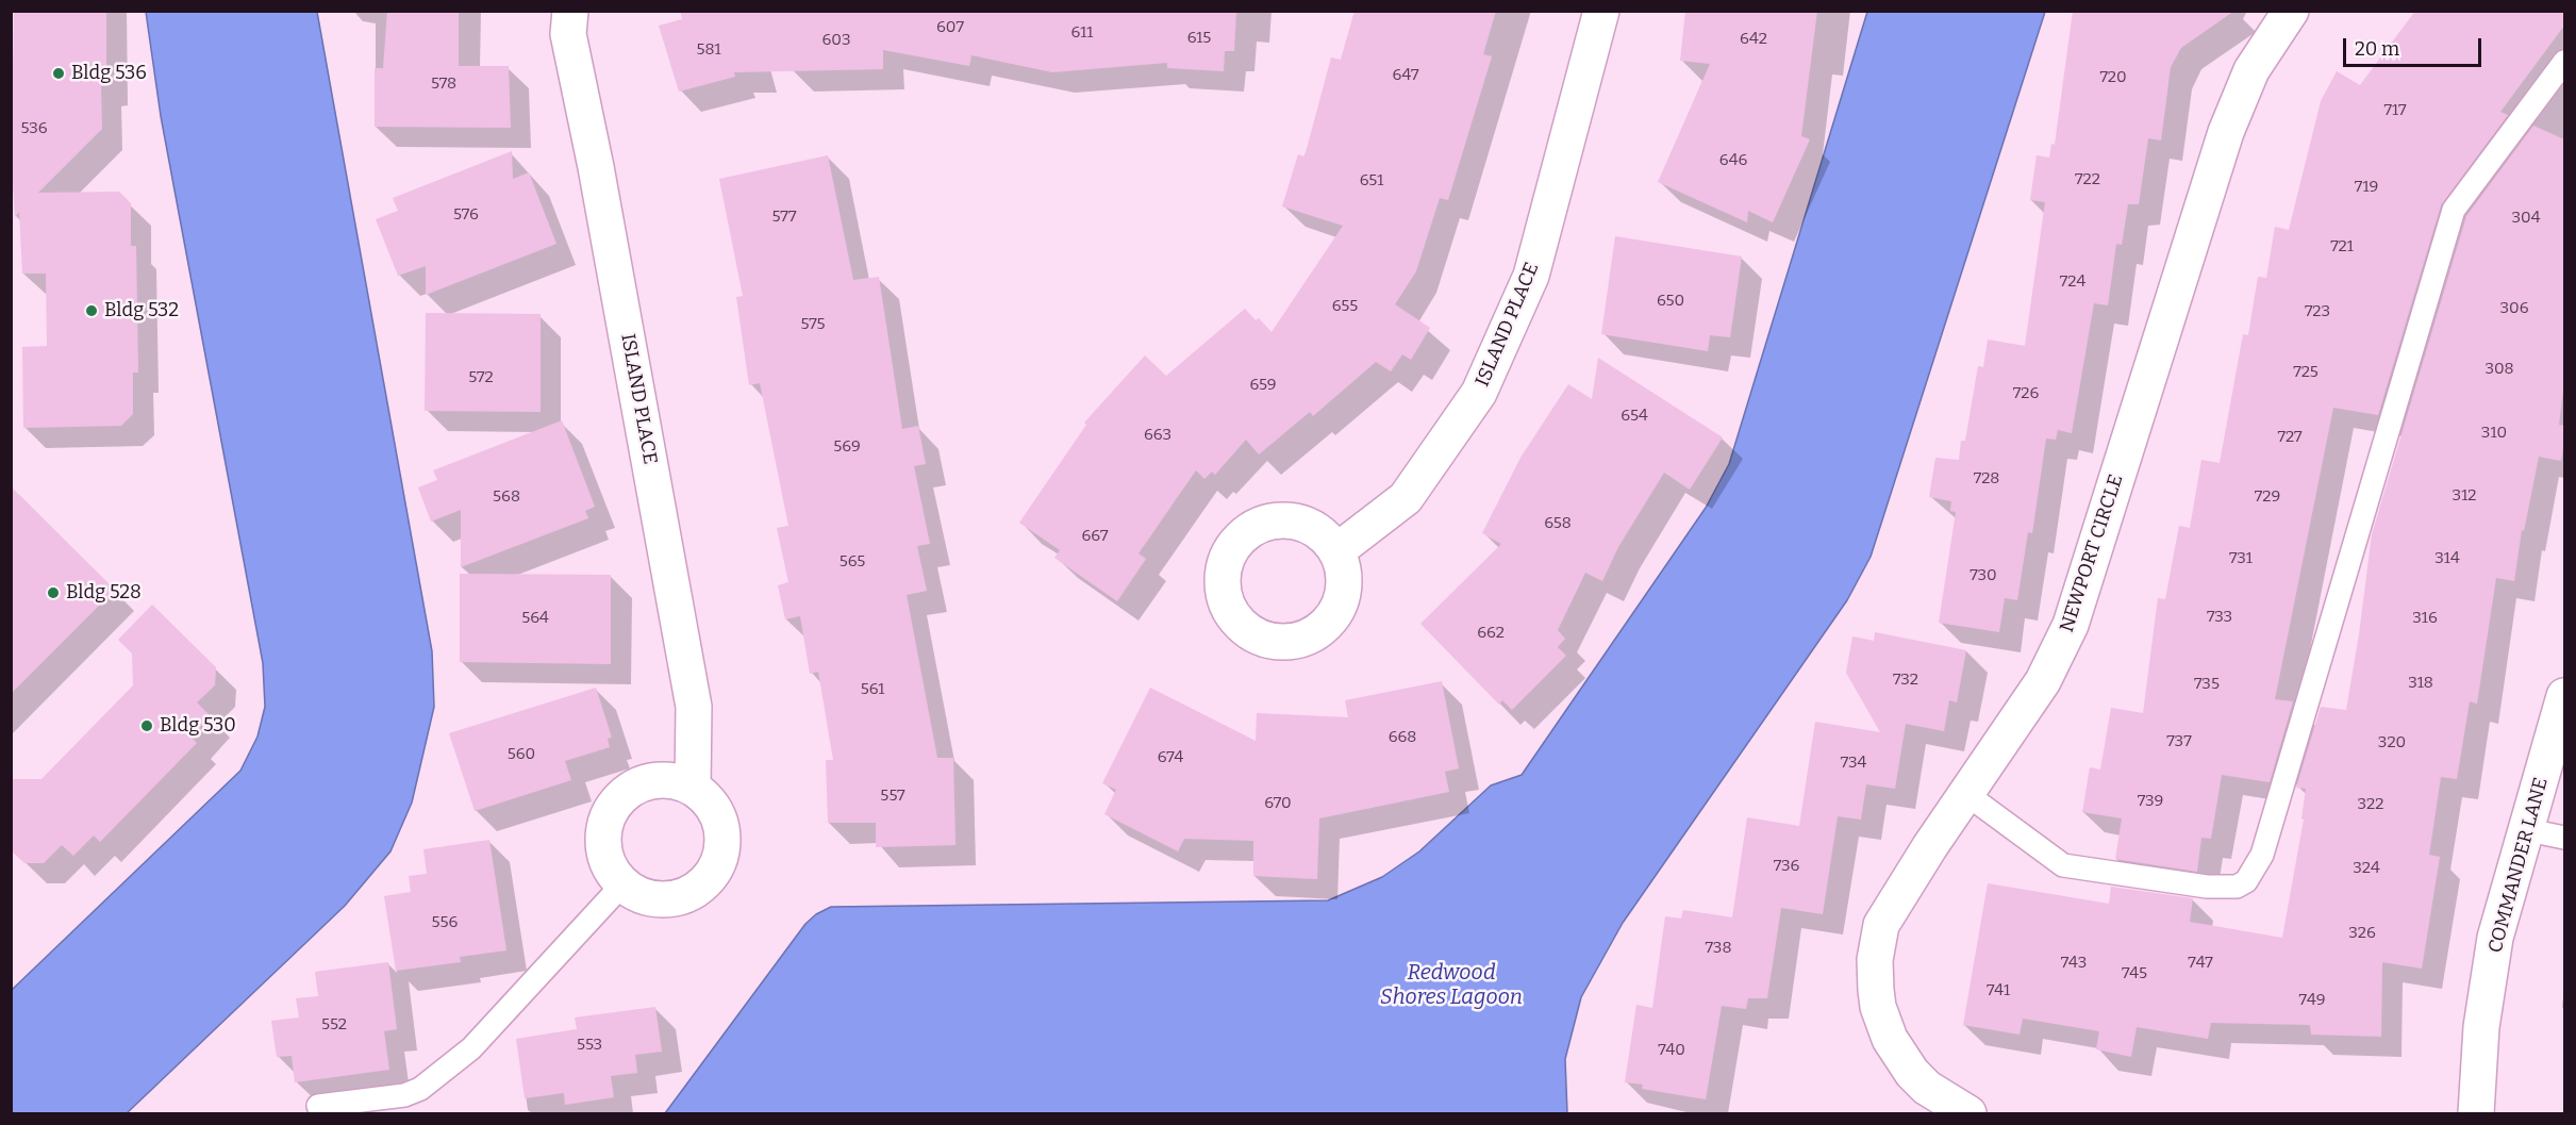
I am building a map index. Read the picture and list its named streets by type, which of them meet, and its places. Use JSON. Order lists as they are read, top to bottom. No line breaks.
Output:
{"streets":{"street":["ISLAND PLACE","NEWPORT CIRCLE","COMMANDER LANE"]},"water":["Redwood Shores Lagoon"],"places":["Bldg 536","Bldg 532","Bldg 528","Bldg 530"],"house_numbers":["607","611","615","642","603","581","647","720","578","717","536","646","722","651","719","576","577","304","721","724","650","655","306","723","575","308","725","572","659","726","654","310","663","727","569","728","312","568","729","658","667","731","314","565","730","733","564","316","662","732","318","735","561","668","737","320","560","674","734","557","739","670","322","736","324","556","326","738","743","747","745","741","749","552","553","740"],"scale_bar":"20 m"}
